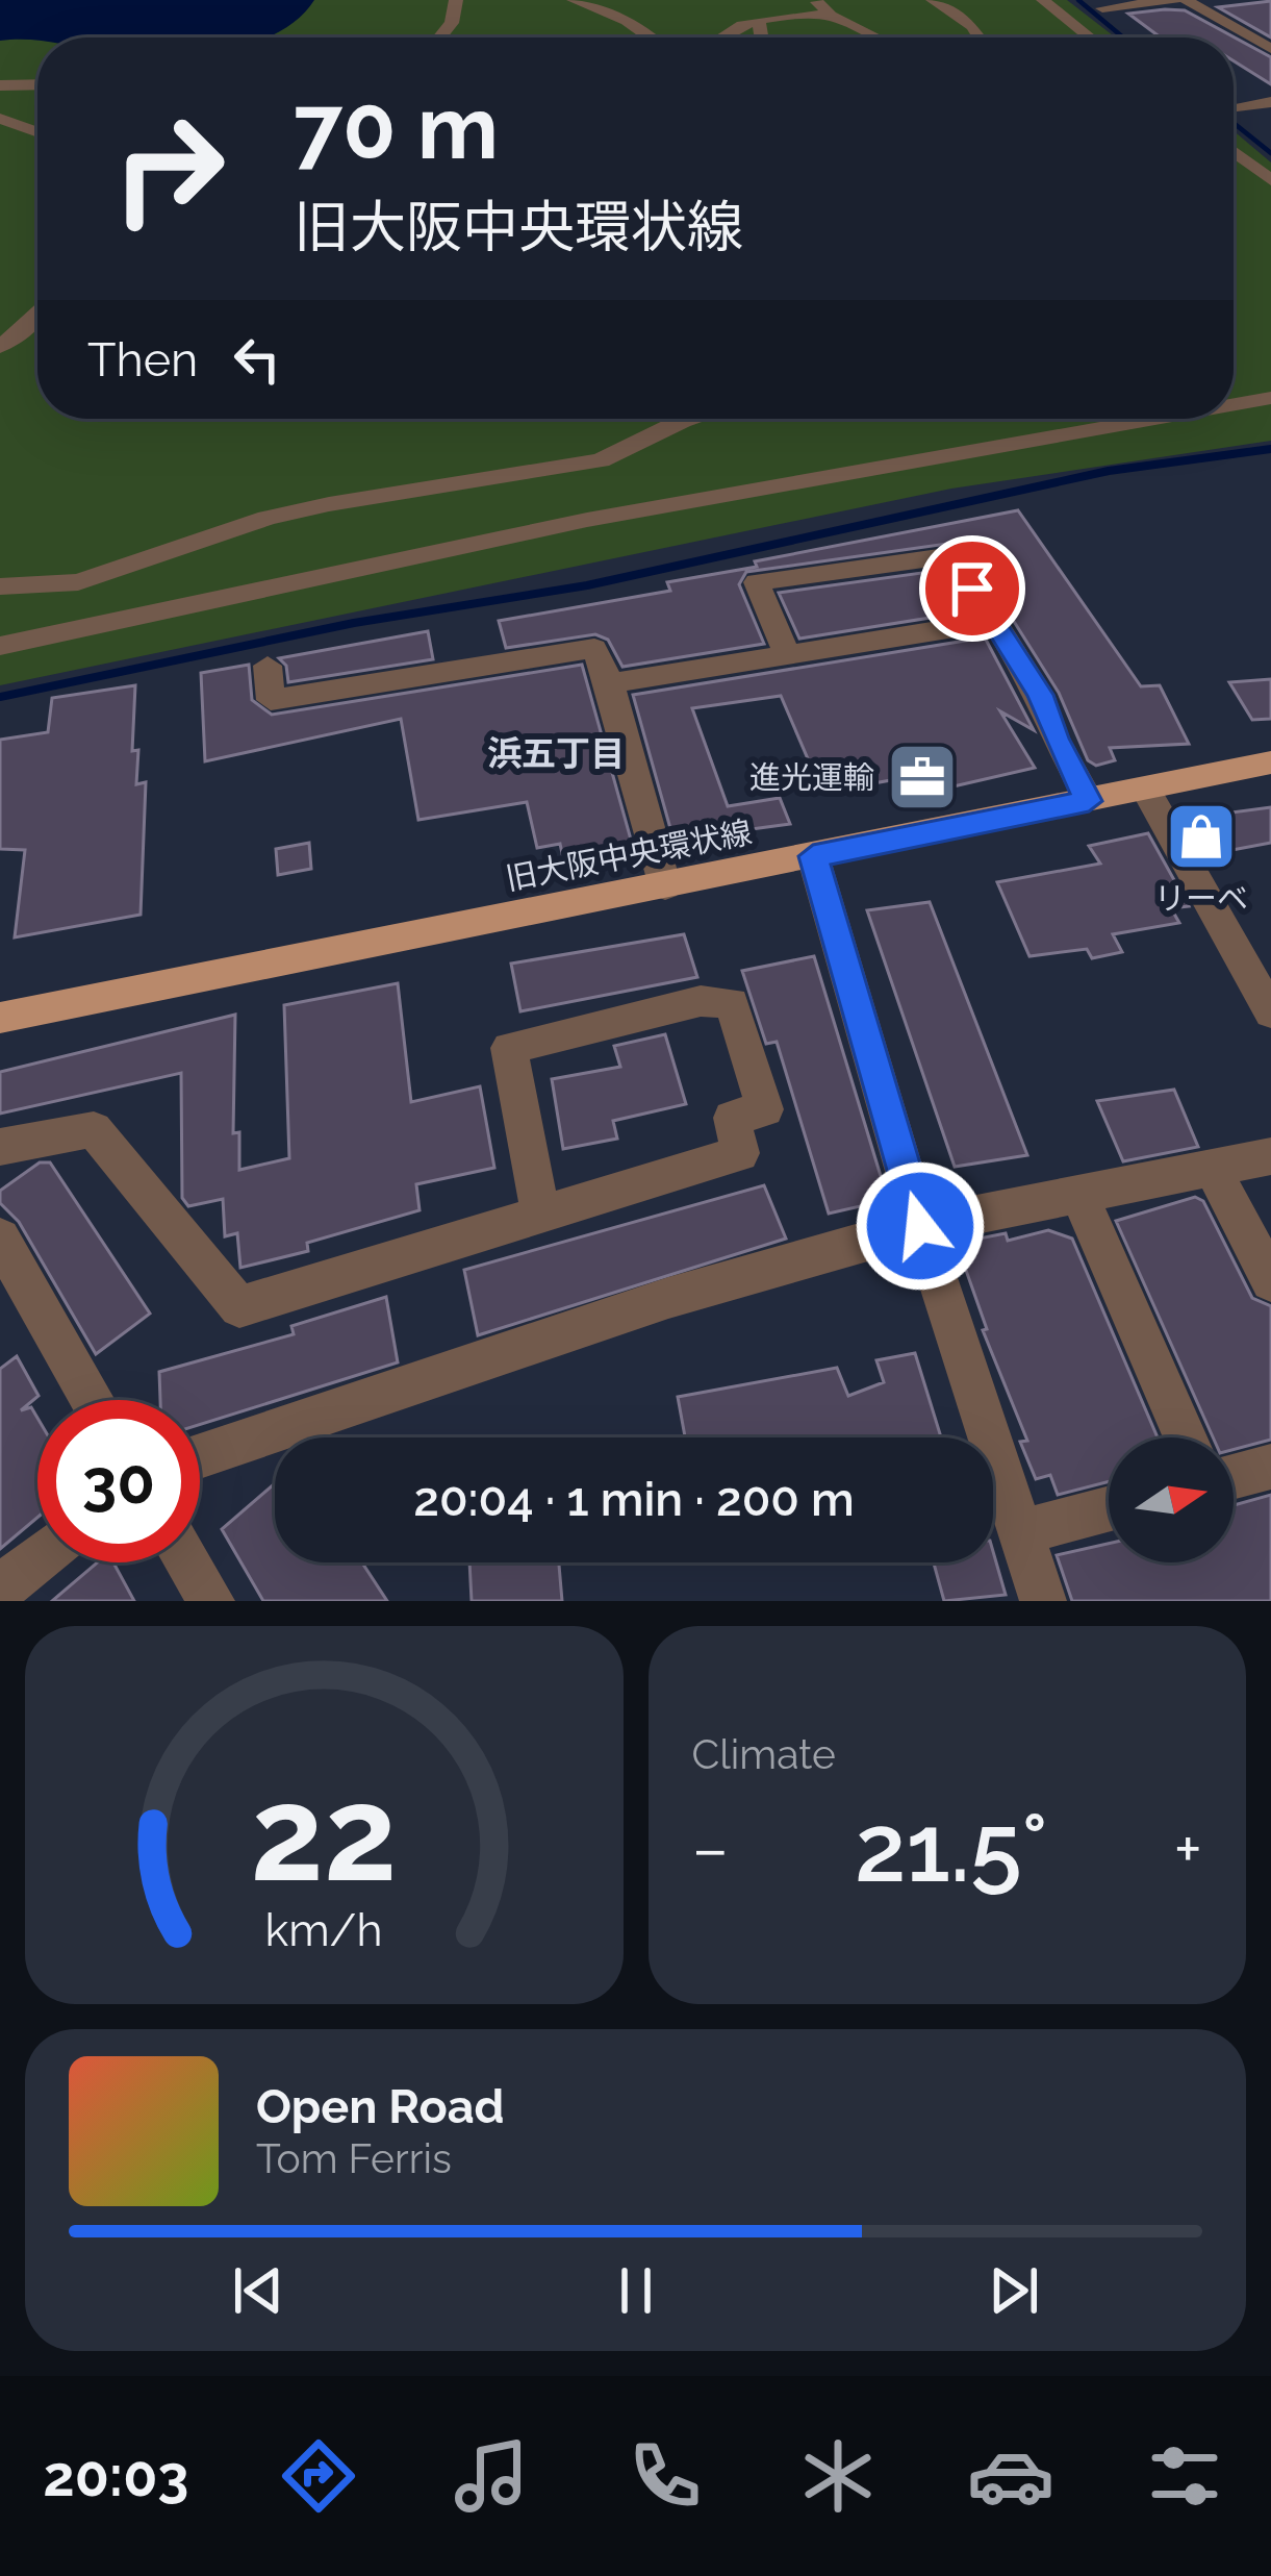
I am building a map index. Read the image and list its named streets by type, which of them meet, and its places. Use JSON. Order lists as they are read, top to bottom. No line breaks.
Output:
{"streets":{"main road":["旧大阪中央環状線"]},"districts":["浜五丁目"],"places":{"office":["進光運輸"],"shop":["リーベ"]},"north":"right","page":{"turn":["70 m","旧大阪中央環状線"],"then":"Then","limit":"30","trip":"20:04 · 1 min · 200 m","tile":"Climate","heat":["−","21.5°","+"],"song":["Open Road","Tom Ferris"],"tabs":"20:03","gauge":["22","km/h"]}}
